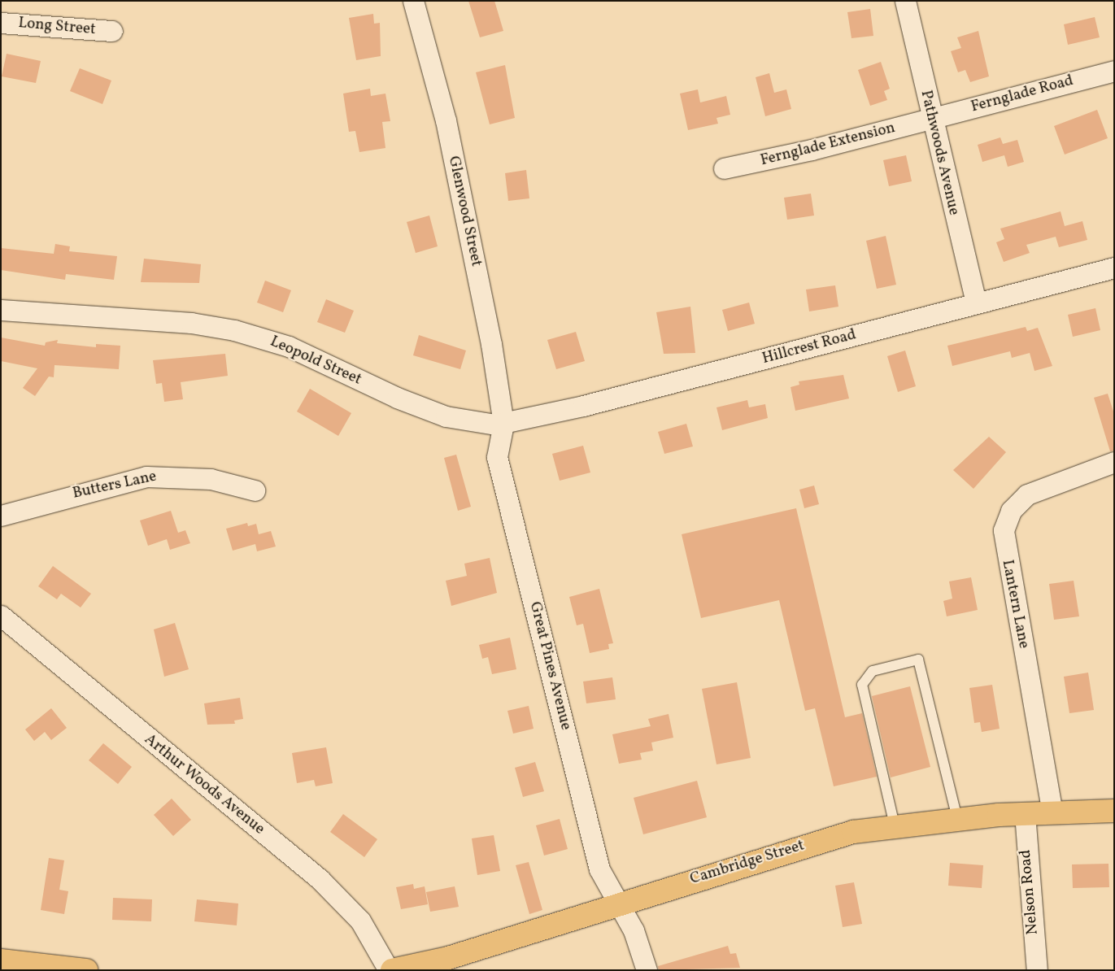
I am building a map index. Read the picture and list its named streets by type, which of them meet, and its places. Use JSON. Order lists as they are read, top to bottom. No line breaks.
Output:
{"streets":{"main road":["Cambridge Street"],"street":["Long Street","Fernglade Road","Fernglade Extension","Pathwoods Avenue","Glenwood Street","Hillcrest Road","Leopold Street","Butters Lane","Lantern Lane","Great Pines Avenue","Arthur Woods Avenue","Nelson Road"]},"crossings":[["Fernglade Road","Fernglade Extension"],["Fernglade Road","Pathwoods Avenue"],["Fernglade Extension","Pathwoods Avenue"],["Pathwoods Avenue","Hillcrest Road"],["Glenwood Street","Hillcrest Road"],["Glenwood Street","Leopold Street"],["Glenwood Street","Great Pines Avenue"],["Hillcrest Road","Leopold Street"],["Hillcrest Road","Great Pines Avenue"],["Leopold Street","Great Pines Avenue"],["Lantern Lane","Cambridge Street"],["Great Pines Avenue","Cambridge Street"],["Cambridge Street","Nelson Road"]]}
